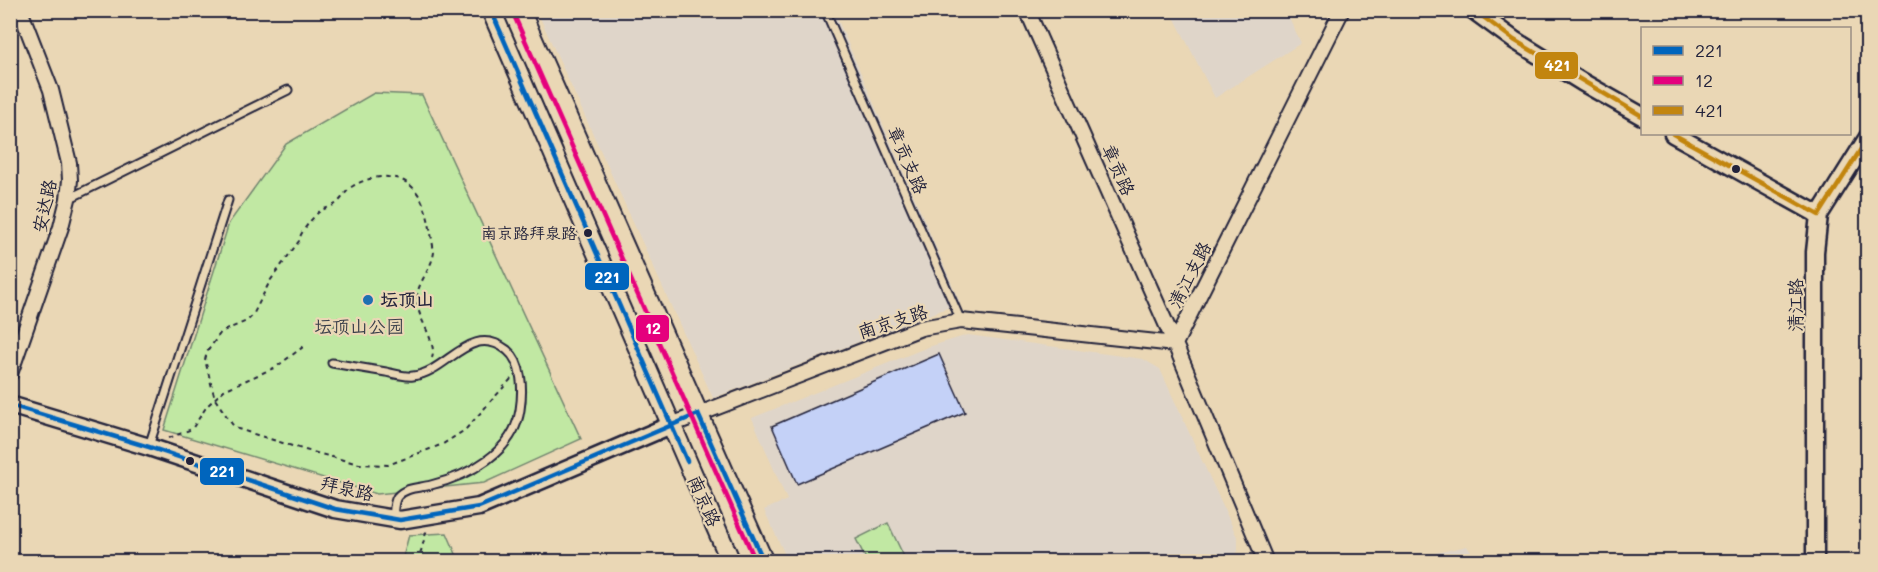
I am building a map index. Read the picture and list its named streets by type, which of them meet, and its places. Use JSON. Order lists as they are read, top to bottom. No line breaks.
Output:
{"streets":{"main road":["南京路"],"street":["章贡路","安达路","清江支路","清江路","南京支路","拜泉路"],"lane":["章贡支路"]},"crossings":[["章贡支路","南京支路"],["章贡路","清江支路"],["章贡路","南京支路"],["清江支路","南京支路"],["南京支路","拜泉路"],["南京支路","南京路"],["拜泉路","南京路"]],"parks":["坛顶山公园"],"places":["南京路拜泉路","坛顶山"],"lines":["transit line 221","transit line 421","transit line 12"],"legend":["221","12","421"]}
